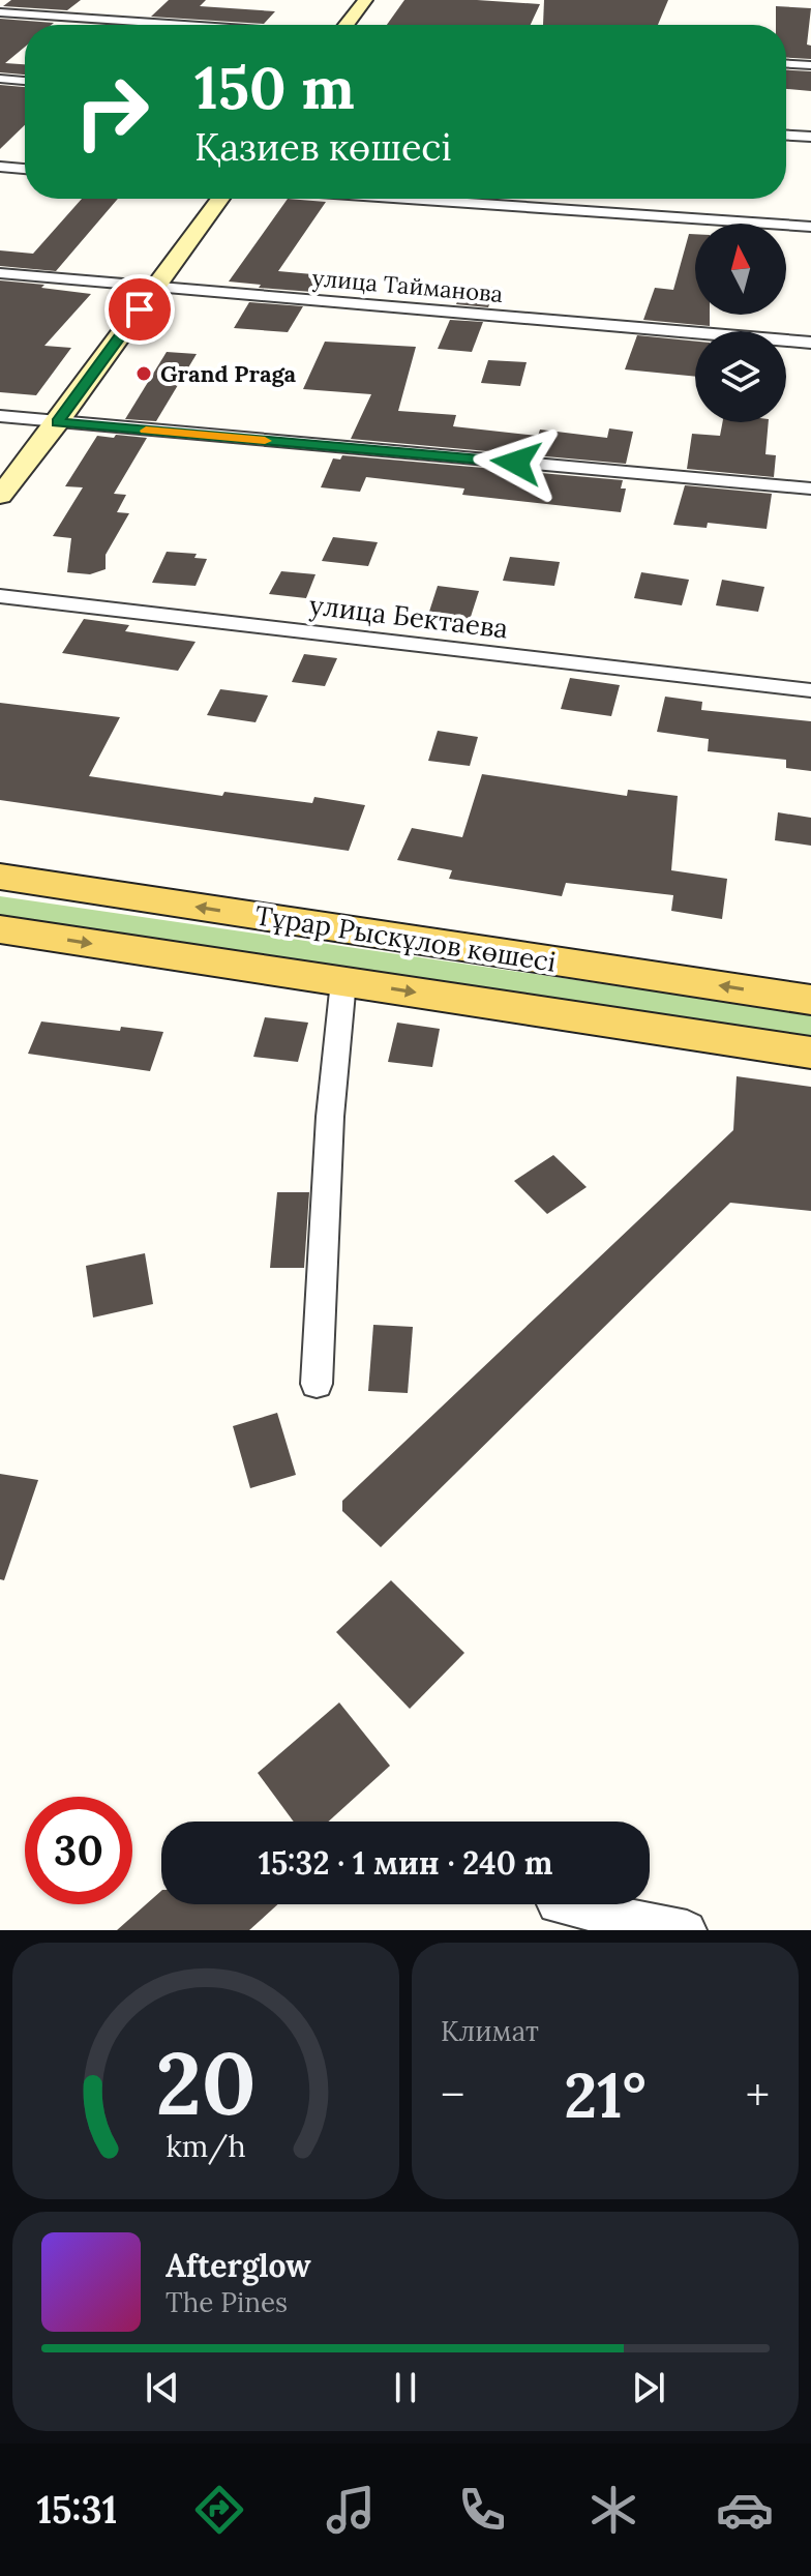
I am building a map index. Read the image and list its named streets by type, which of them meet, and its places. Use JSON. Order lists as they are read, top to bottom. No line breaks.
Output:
{"streets":{"main road":["Тұрар Рыскұлов көшесі"],"street":["улица Тайманова","улица Бектаева"]},"places":["Grand Praga"],"north":"top","page":{"turn":["150 m","Қазиев көшесі"],"limit":"30","trip":"15:32 · 1 мин · 240 m","tile":"Климат","heat":["−","21°","+"],"song":["Afterglow","The Pines"],"tabs":"15:31","gauge":["20","km/h"]}}
